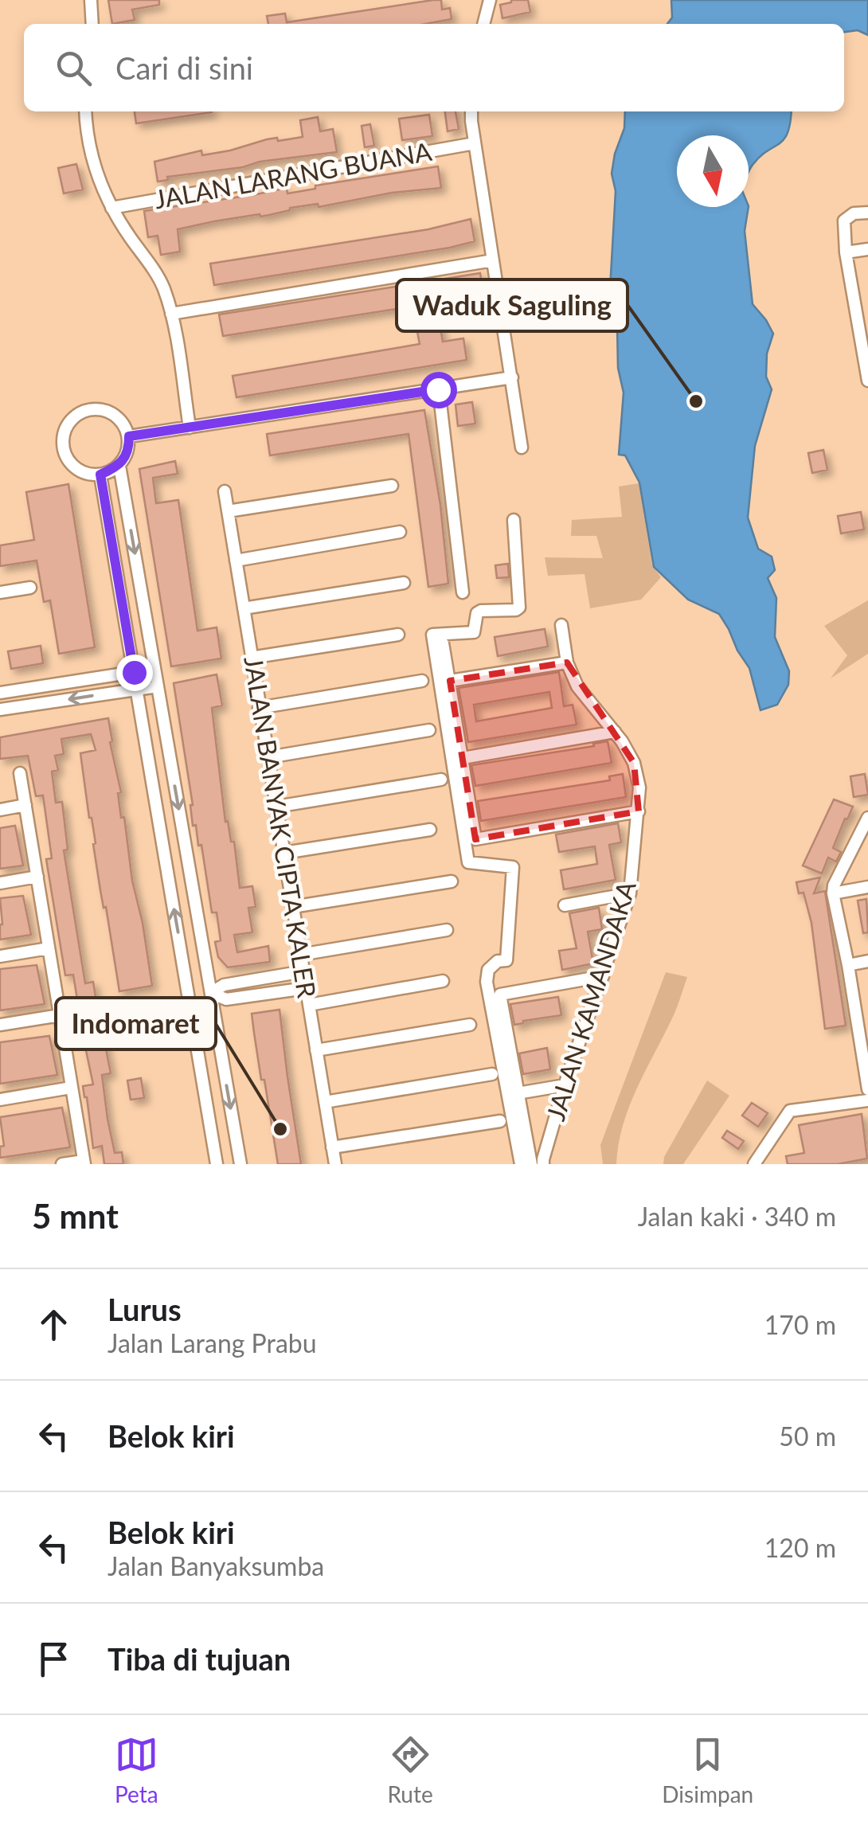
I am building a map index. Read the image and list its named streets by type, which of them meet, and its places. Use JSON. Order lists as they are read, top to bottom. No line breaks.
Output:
{"streets":{"street":["JALAN LARANG BUANA","JALAN BANYAK CIPTA KALER","JALAN KAMANDAKA"]},"places":["Waduk Saguling","Indomaret"],"north":"bottom","page":{"search":"Cari di sini","heading":["5 mnt","Jalan kaki · 340 m"],"list":[["Lurus","Jalan Larang Prabu","170 m"],["Belok kiri","50 m"],["Belok kiri","Jalan Banyaksumba","120 m"],"Tiba di tujuan"],"nav":["Peta","Rute","Disimpan"]}}
